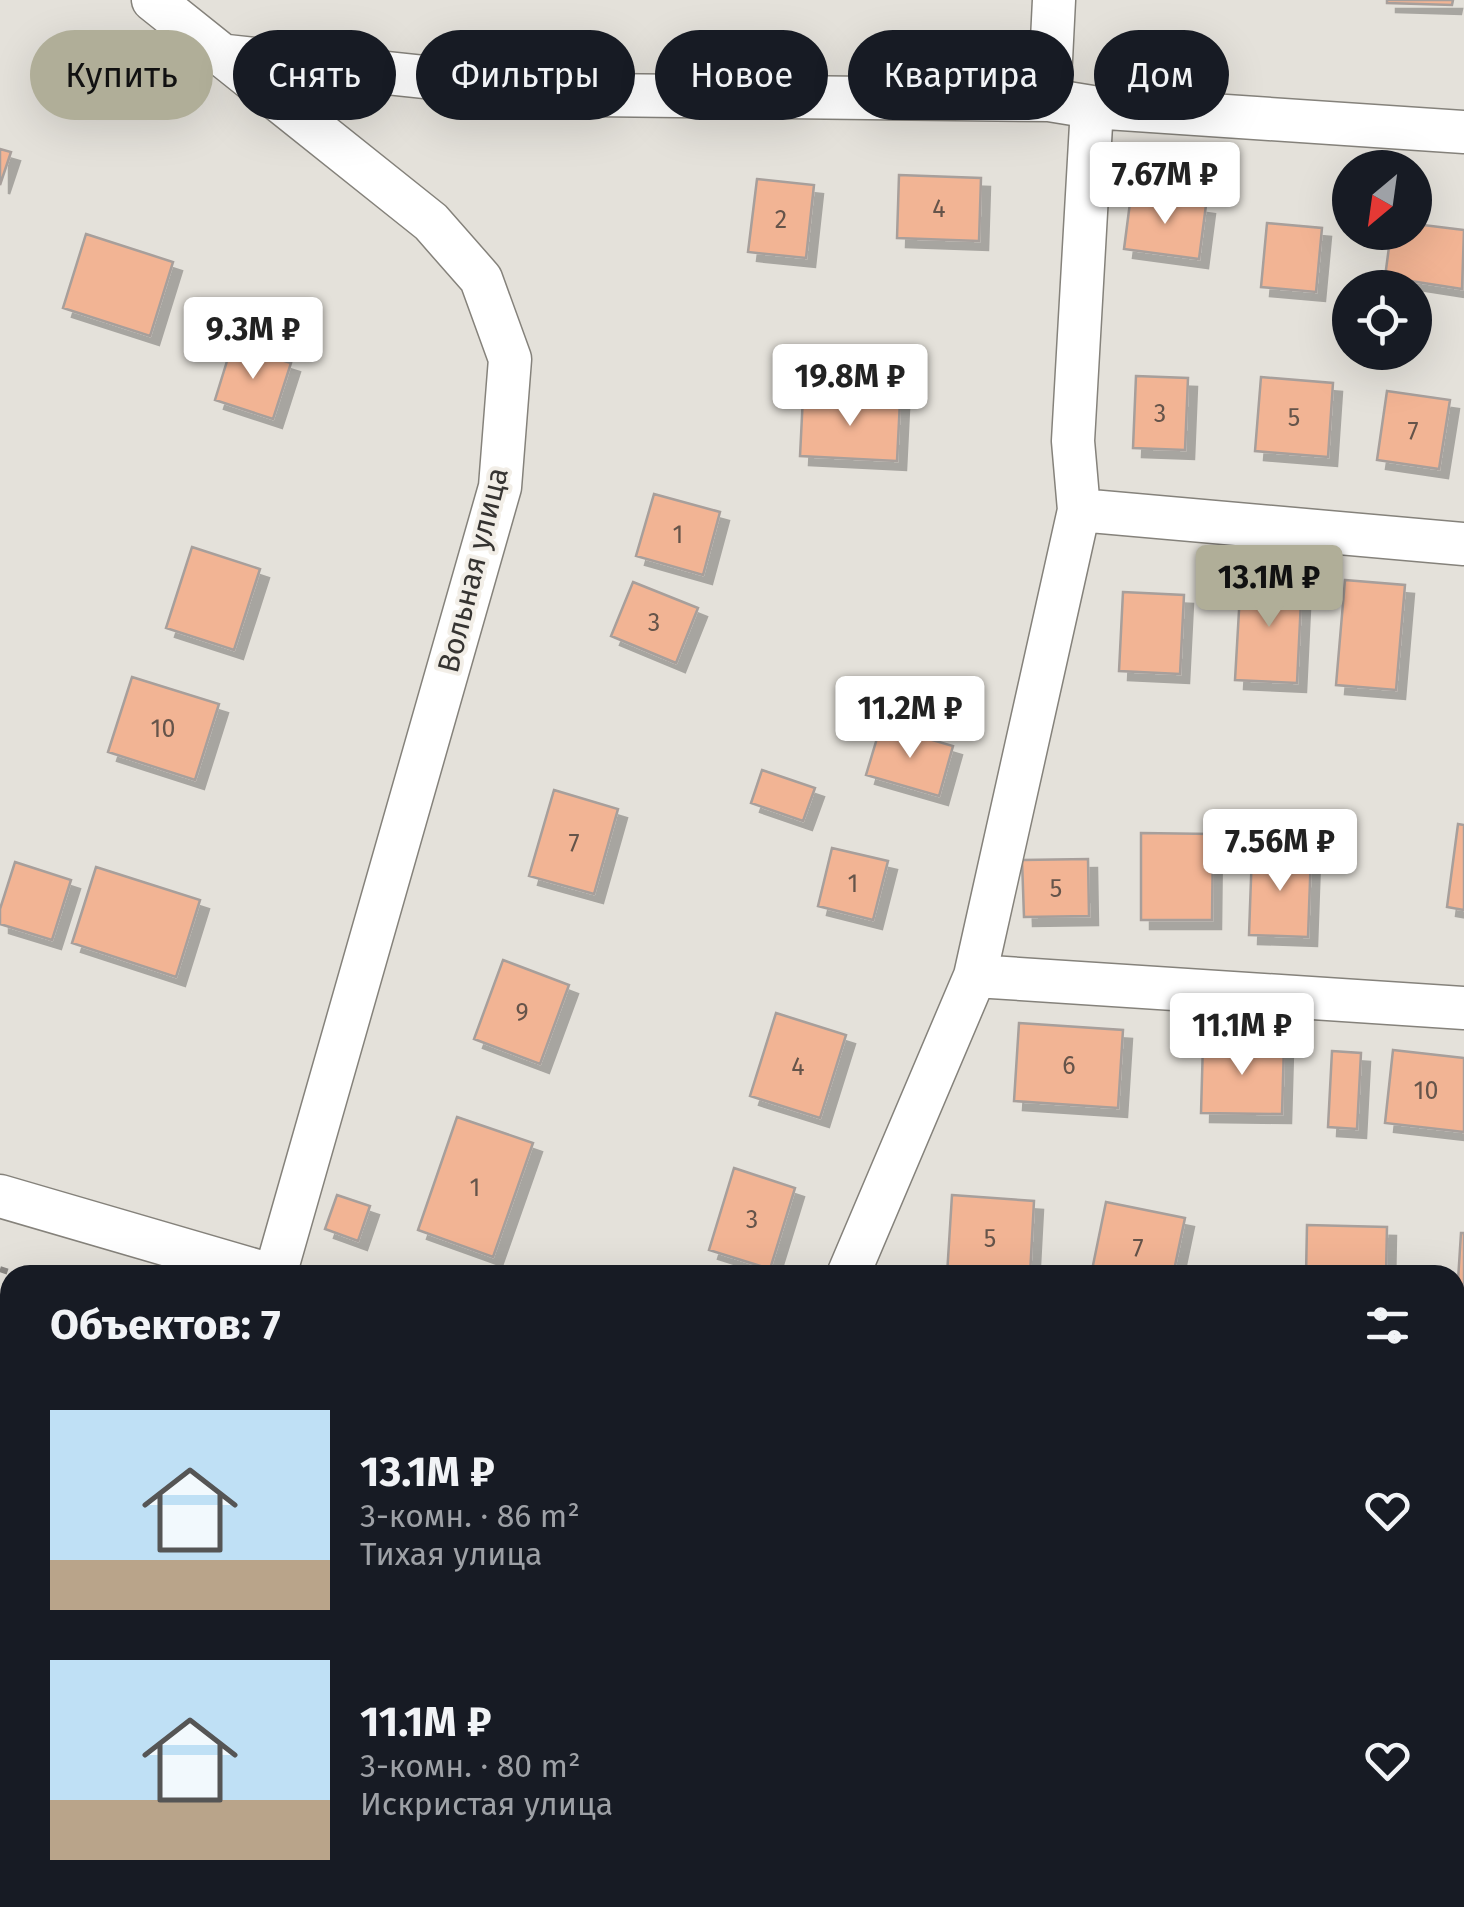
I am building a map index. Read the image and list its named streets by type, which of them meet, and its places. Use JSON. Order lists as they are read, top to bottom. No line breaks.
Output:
{"streets":{"street":["Вольная улица"]},"house_numbers":["4","2","3","5","7","1","3","10","7","1","5","9","6","4","10","1","3","5","7"],"north":"bottom left","page":{"chip":["Купить","Снять","Фильтры","Новое","Квартира","Дом"],"price":["7.67M ₽","9.3M ₽","19.8M ₽","13.1M ₽","11.2M ₽","7.56M ₽","11.1M ₽"],"heading":"Объектов: 7","list":[{"name":"13.1M ₽","note":"3-комн. · 86 m² · Тихая улица"},{"name":"11.1M ₽","note":"3-комн. · 80 m² · Искристая улица"}]}}
